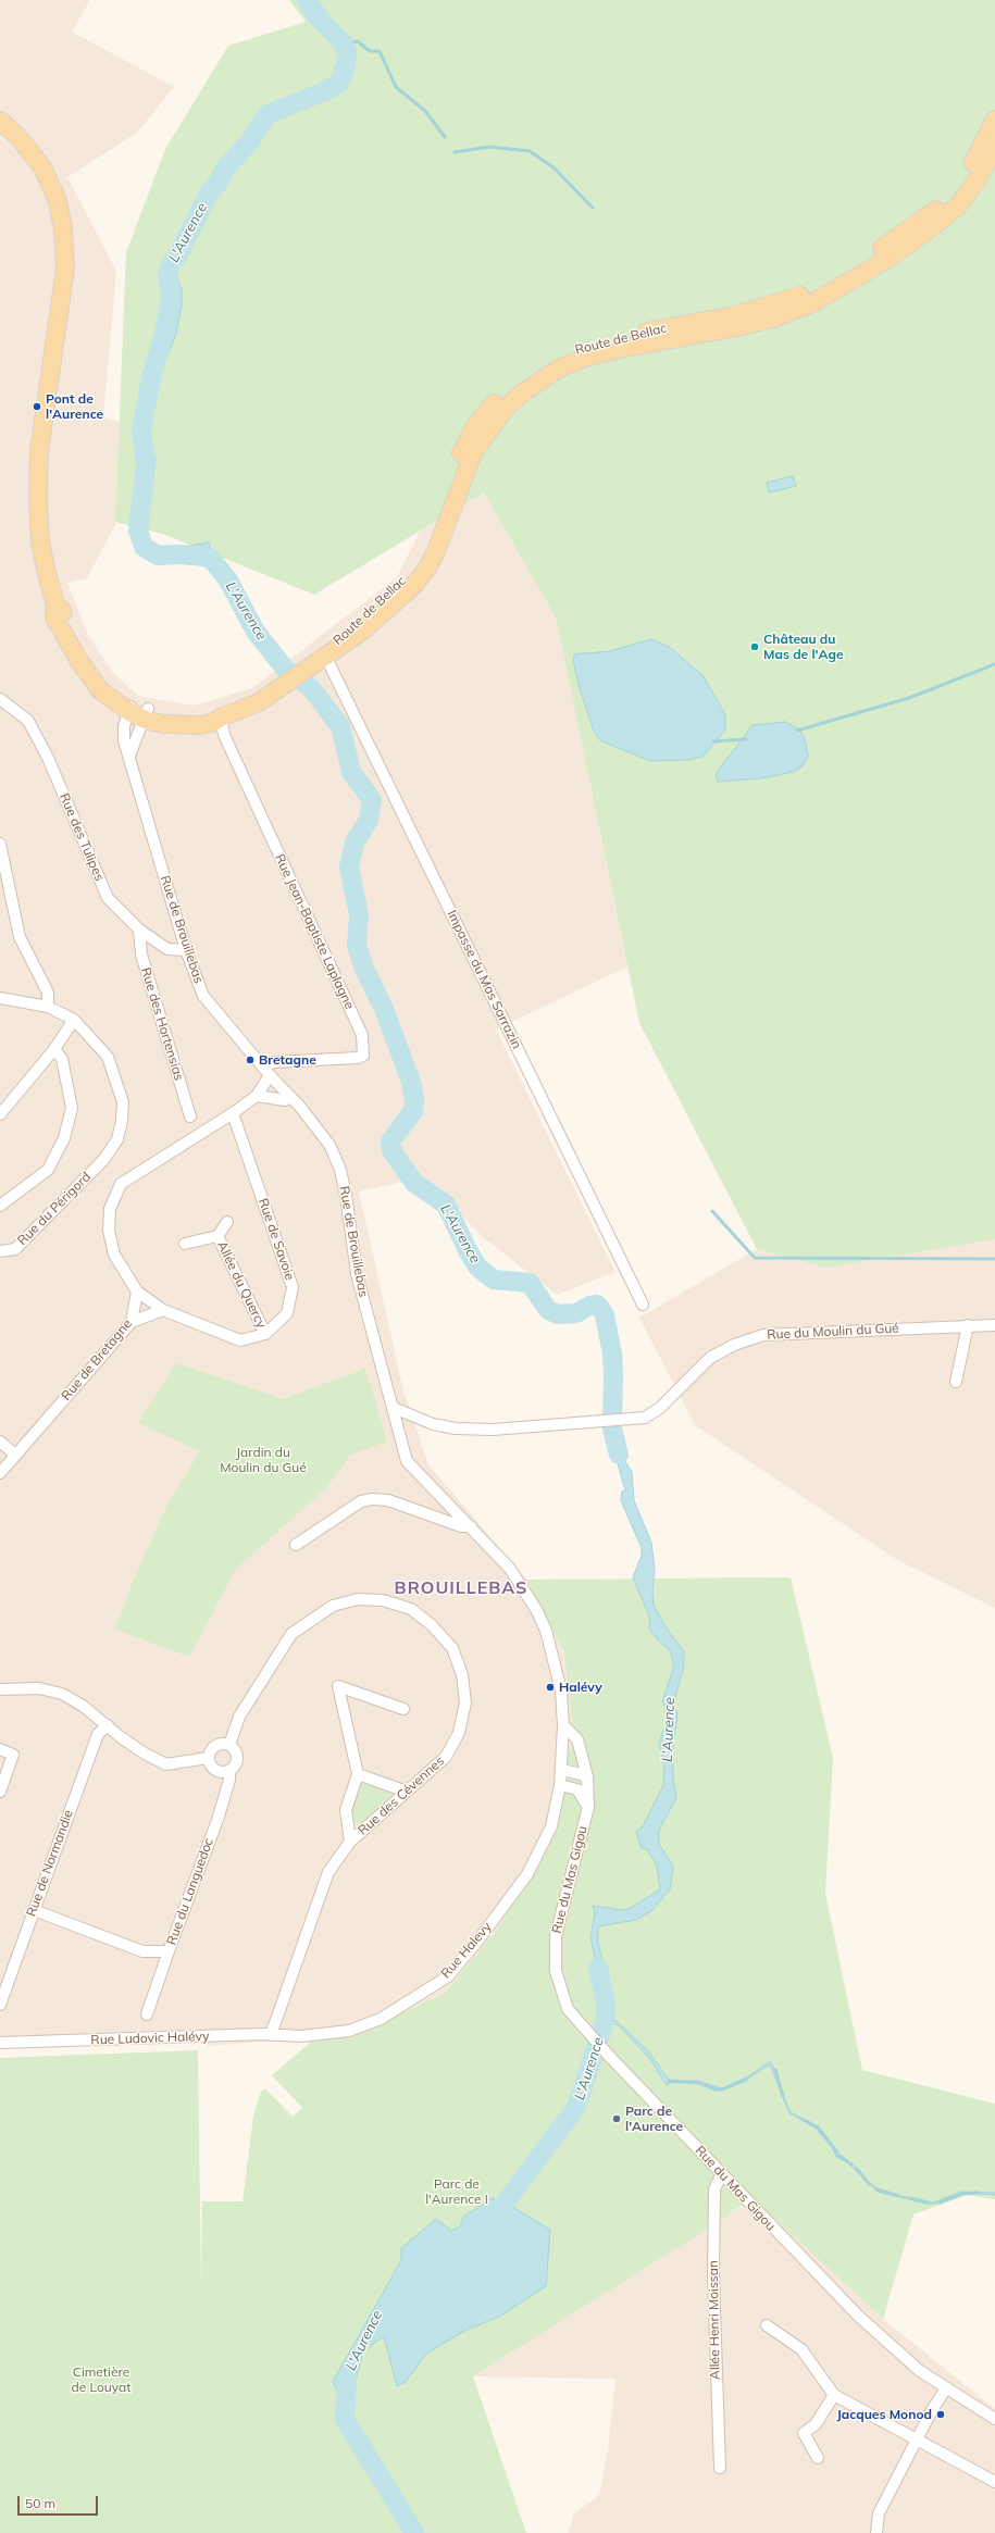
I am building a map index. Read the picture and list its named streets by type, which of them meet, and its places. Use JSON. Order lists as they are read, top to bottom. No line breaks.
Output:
{"streets":{"main road":["Route de Bellac"],"street":["Rue des Tulipes","Rue de Brouillebas","Rue Jean-Baptiste Laplagne","Impasse du Mas Sarrazin","Rue des Hortensias","Rue du Périgord","Rue de Savoie","Allée du Quercy","Rue du Moulin du Gué","Rue de Bretagne","Rue des Cévennes","Rue de Normandie","Rue du Mas Gigou","Rue du Languedoc","Rue Halevy","Rue Ludovic Halévy","Allée Henri Moissan"]},"crossings":[["Route de Bellac","Rue Jean-Baptiste Laplagne"],["Route de Bellac","Impasse du Mas Sarrazin"],["Rue des Tulipes","Rue de Brouillebas"],["Rue des Tulipes","Rue des Hortensias"],["Rue de Brouillebas","Rue Jean-Baptiste Laplagne"],["Rue de Brouillebas","Rue du Moulin du Gué"],["Rue de Brouillebas","Rue du Mas Gigou"],["Rue de Brouillebas","Rue Halevy"],["Rue de Savoie","Allée du Quercy"],["Rue de Savoie","Rue de Bretagne"],["Rue des Cévennes","Rue du Languedoc"],["Rue des Cévennes","Rue Ludovic Halévy"],["Rue de Normandie","Rue du Languedoc"],["Rue du Mas Gigou","Allée Henri Moissan"],["Rue Halevy","Rue Ludovic Halévy"]],"districts":["BROUILLEBAS"],"water":["L'Aurence"],"parks":["Jardin du Moulin du Gué","Parc de l'Aurence I","Cimetière de Louyat"],"places":["Pont de l'Aurence","Château du Mas de l'Age","Bretagne","Halévy","Parc de l'Aurence","Jacques Monod"],"scale_bar":"50 m"}
